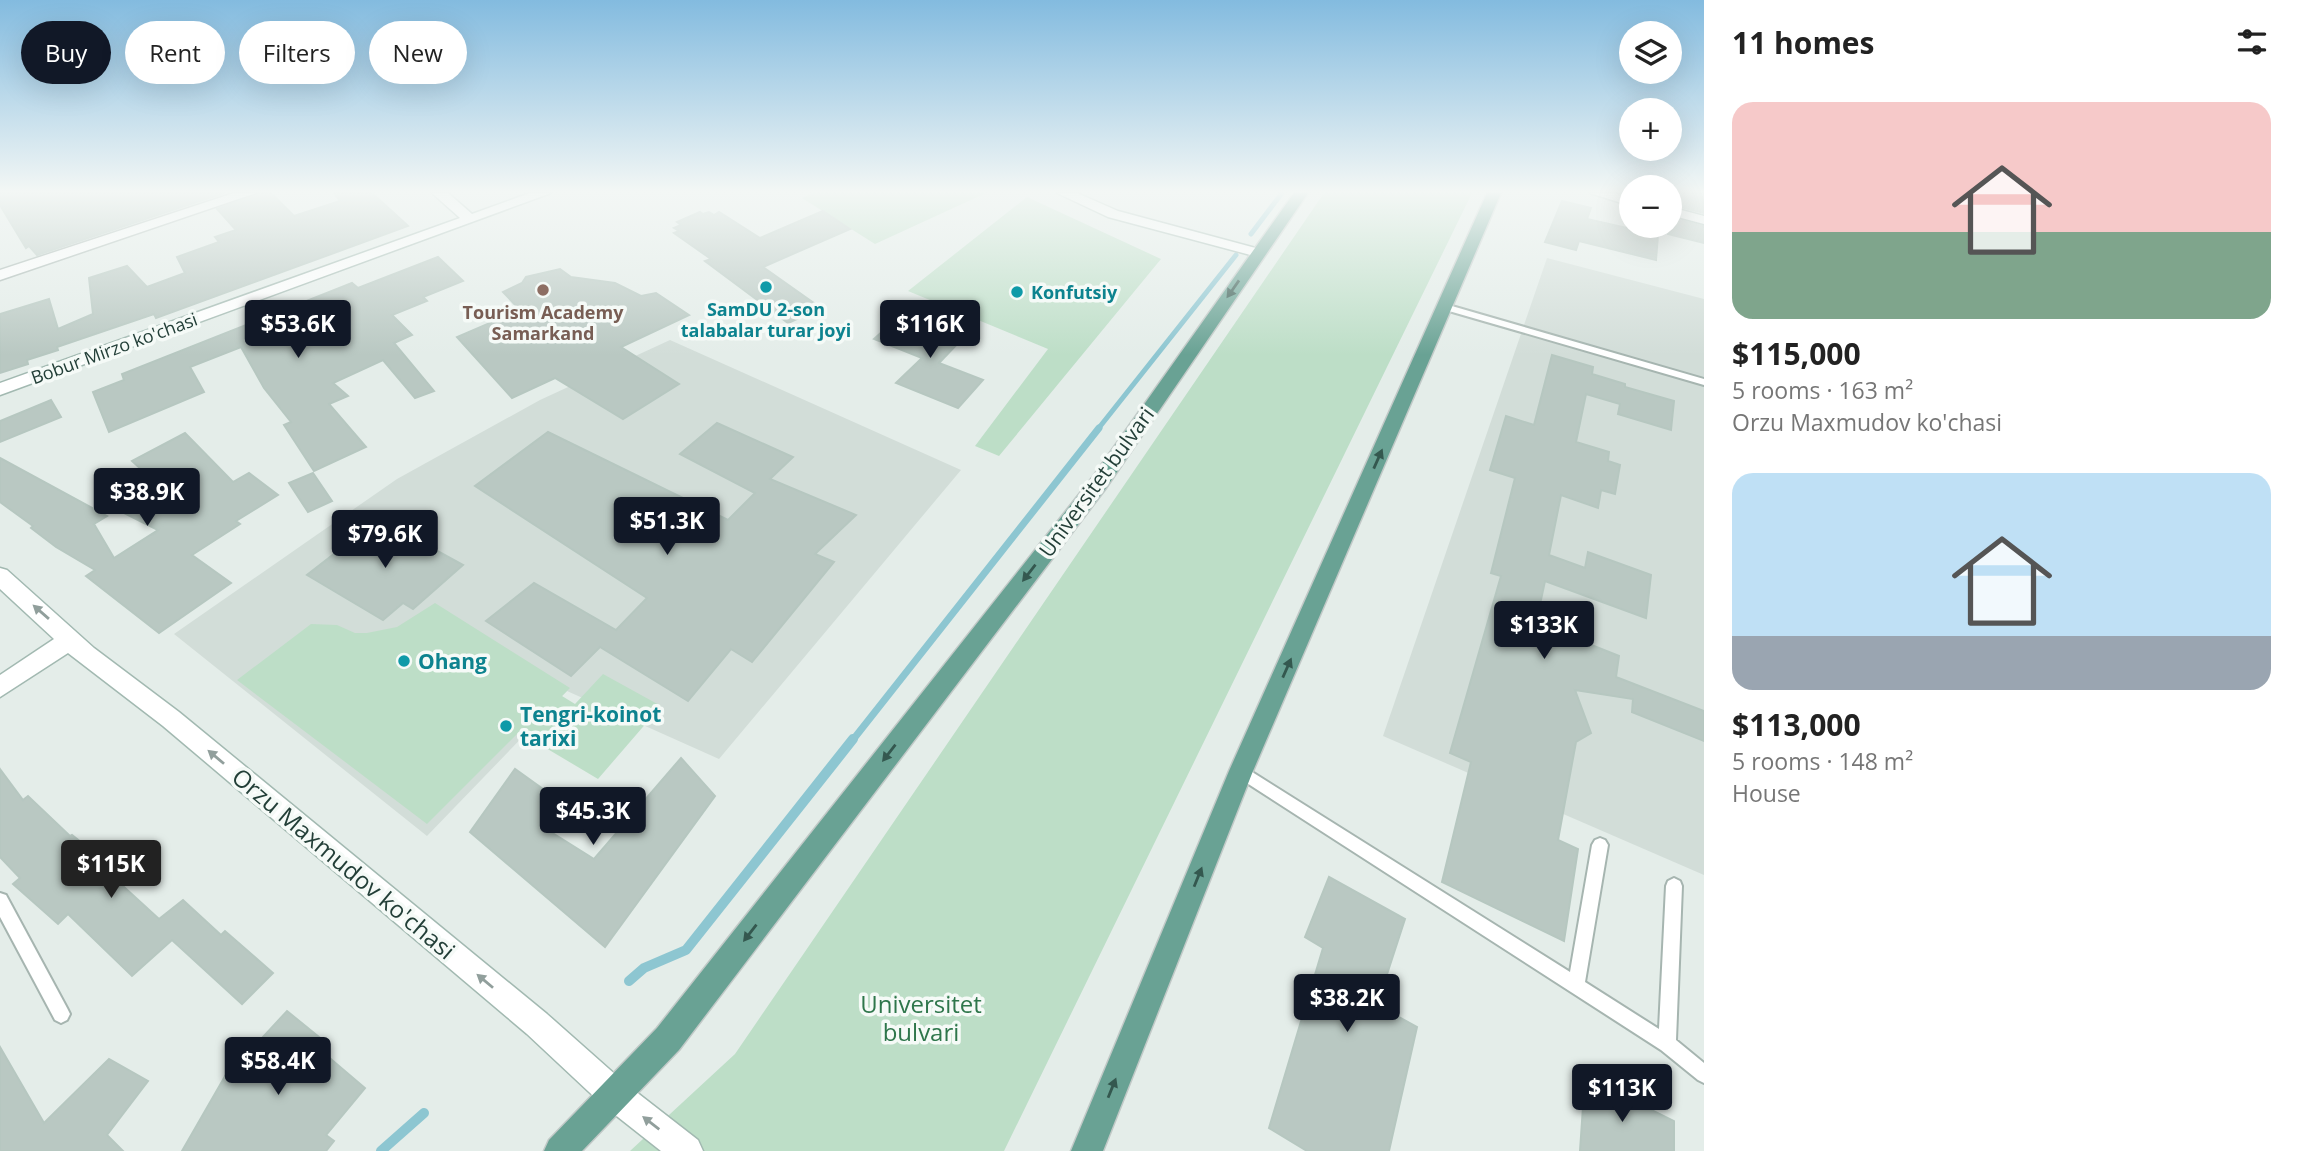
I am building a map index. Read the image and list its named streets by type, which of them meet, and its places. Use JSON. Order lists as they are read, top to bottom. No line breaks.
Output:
{"streets":{"main road":["Bobur Mirzo ko'chasi","Universitet bulvari","Orzu Maxmudov ko'chasi"]},"crossings":[["Universitet bulvari","Orzu Maxmudov ko'chasi"]],"one_way":["Universitet bulvari","Orzu Maxmudov ko'chasi"],"parks":["Universitet bulvari"],"places":["SamDU 2-son talabalar turar joyi","Tourism Academy Samarkand","Konfutsiy","Ohang","Tengri-koinot tarixi"],"page":{"heading":"11 homes","map_buttons":["+","−"],"chip":["Buy","Rent","Filters","New"],"list":[{"name":"$115,000","note":"5 rooms · 163 m² · Orzu Maxmudov ko'chasi"},{"name":"$113,000","note":"5 rooms · 148 m² · House"}],"price":["$53.6K","$116K","$38.9K","$51.3K","$79.6K","$133K","$45.3K","$115K","$38.2K","$58.4K","$113K"]}}
